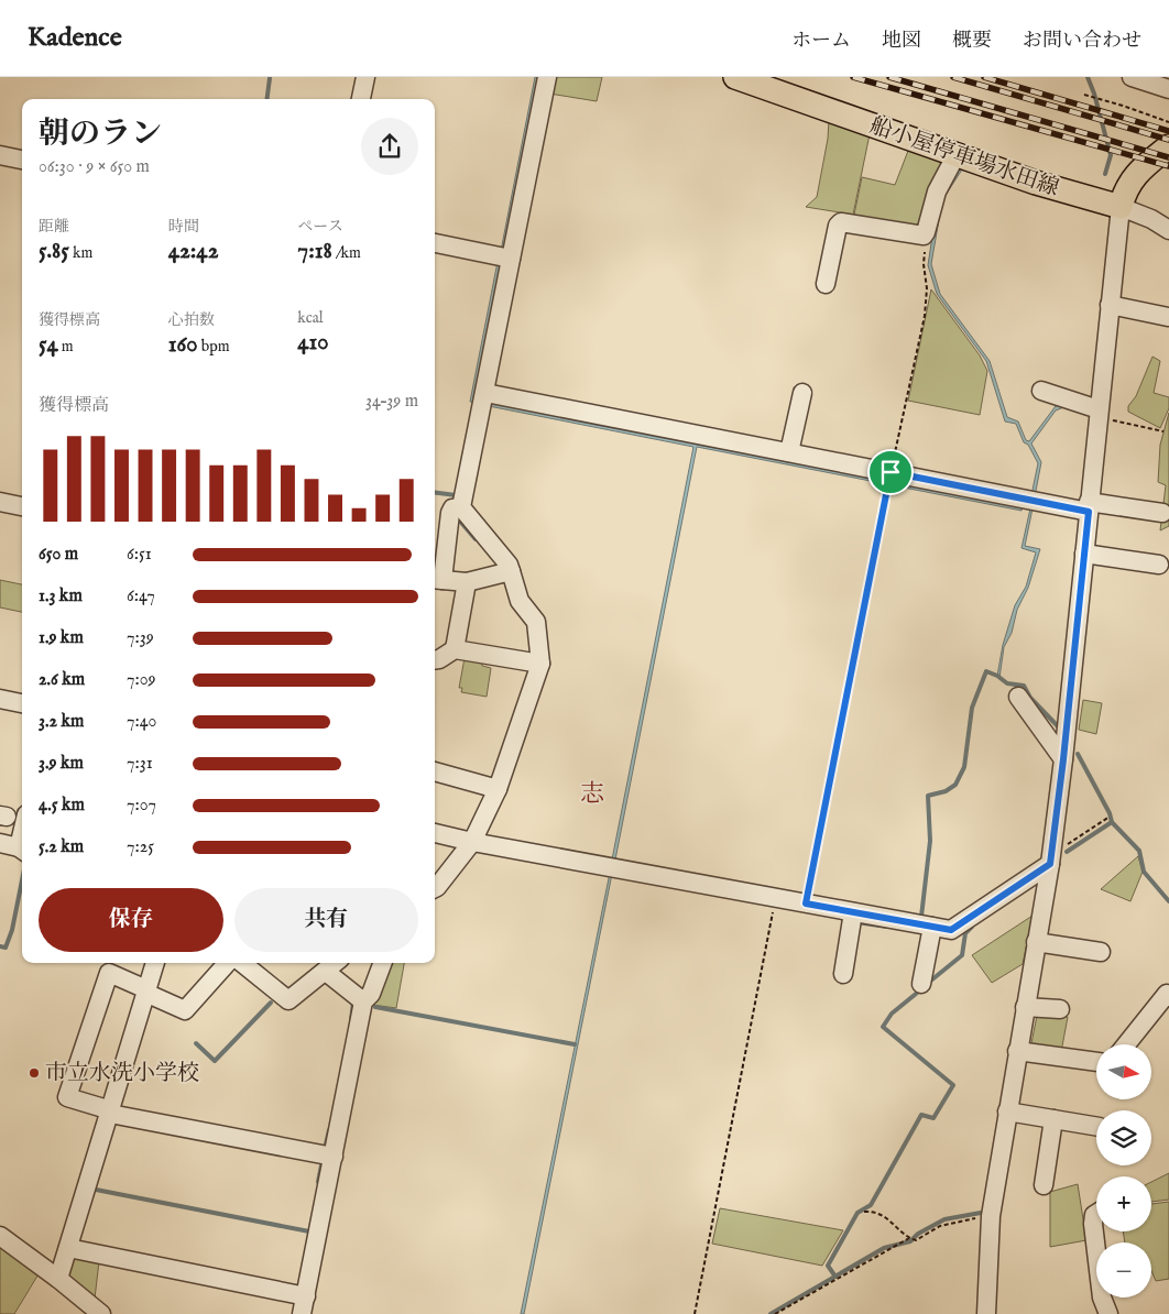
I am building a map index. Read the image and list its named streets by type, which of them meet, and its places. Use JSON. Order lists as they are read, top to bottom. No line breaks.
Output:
{"streets":{"main road":["船小屋停車場水田線"]},"districts":["志"],"places":["市立水洗小学校"],"north":"right","page":{"header":"Kadence","nav":["ホーム","地図","概要","お問い合わせ"],"heading":["朝のラン","06:30 · 9 × 650 m"],"stats":[["距離","5.85 km"],["時間","42:42"],["ペース","7:18 /km"],["獲得標高","54 m"],["心拍数","160 bpm"],["kcal","410"]],"chart":["獲得標高","34–39 m"],"list":[{"name":"650 m","note":"6:51"},{"name":"1.3 km","note":"6:47"},{"name":"1.9 km","note":"7:39"},{"name":"2.6 km","note":"7:09"},{"name":"3.2 km","note":"7:40"},{"name":"3.9 km","note":"7:31"},{"name":"4.5 km","note":"7:07"},{"name":"5.2 km","note":"7:25"}],"buttons":["保存","共有"],"map_buttons":["+","−"]}}
